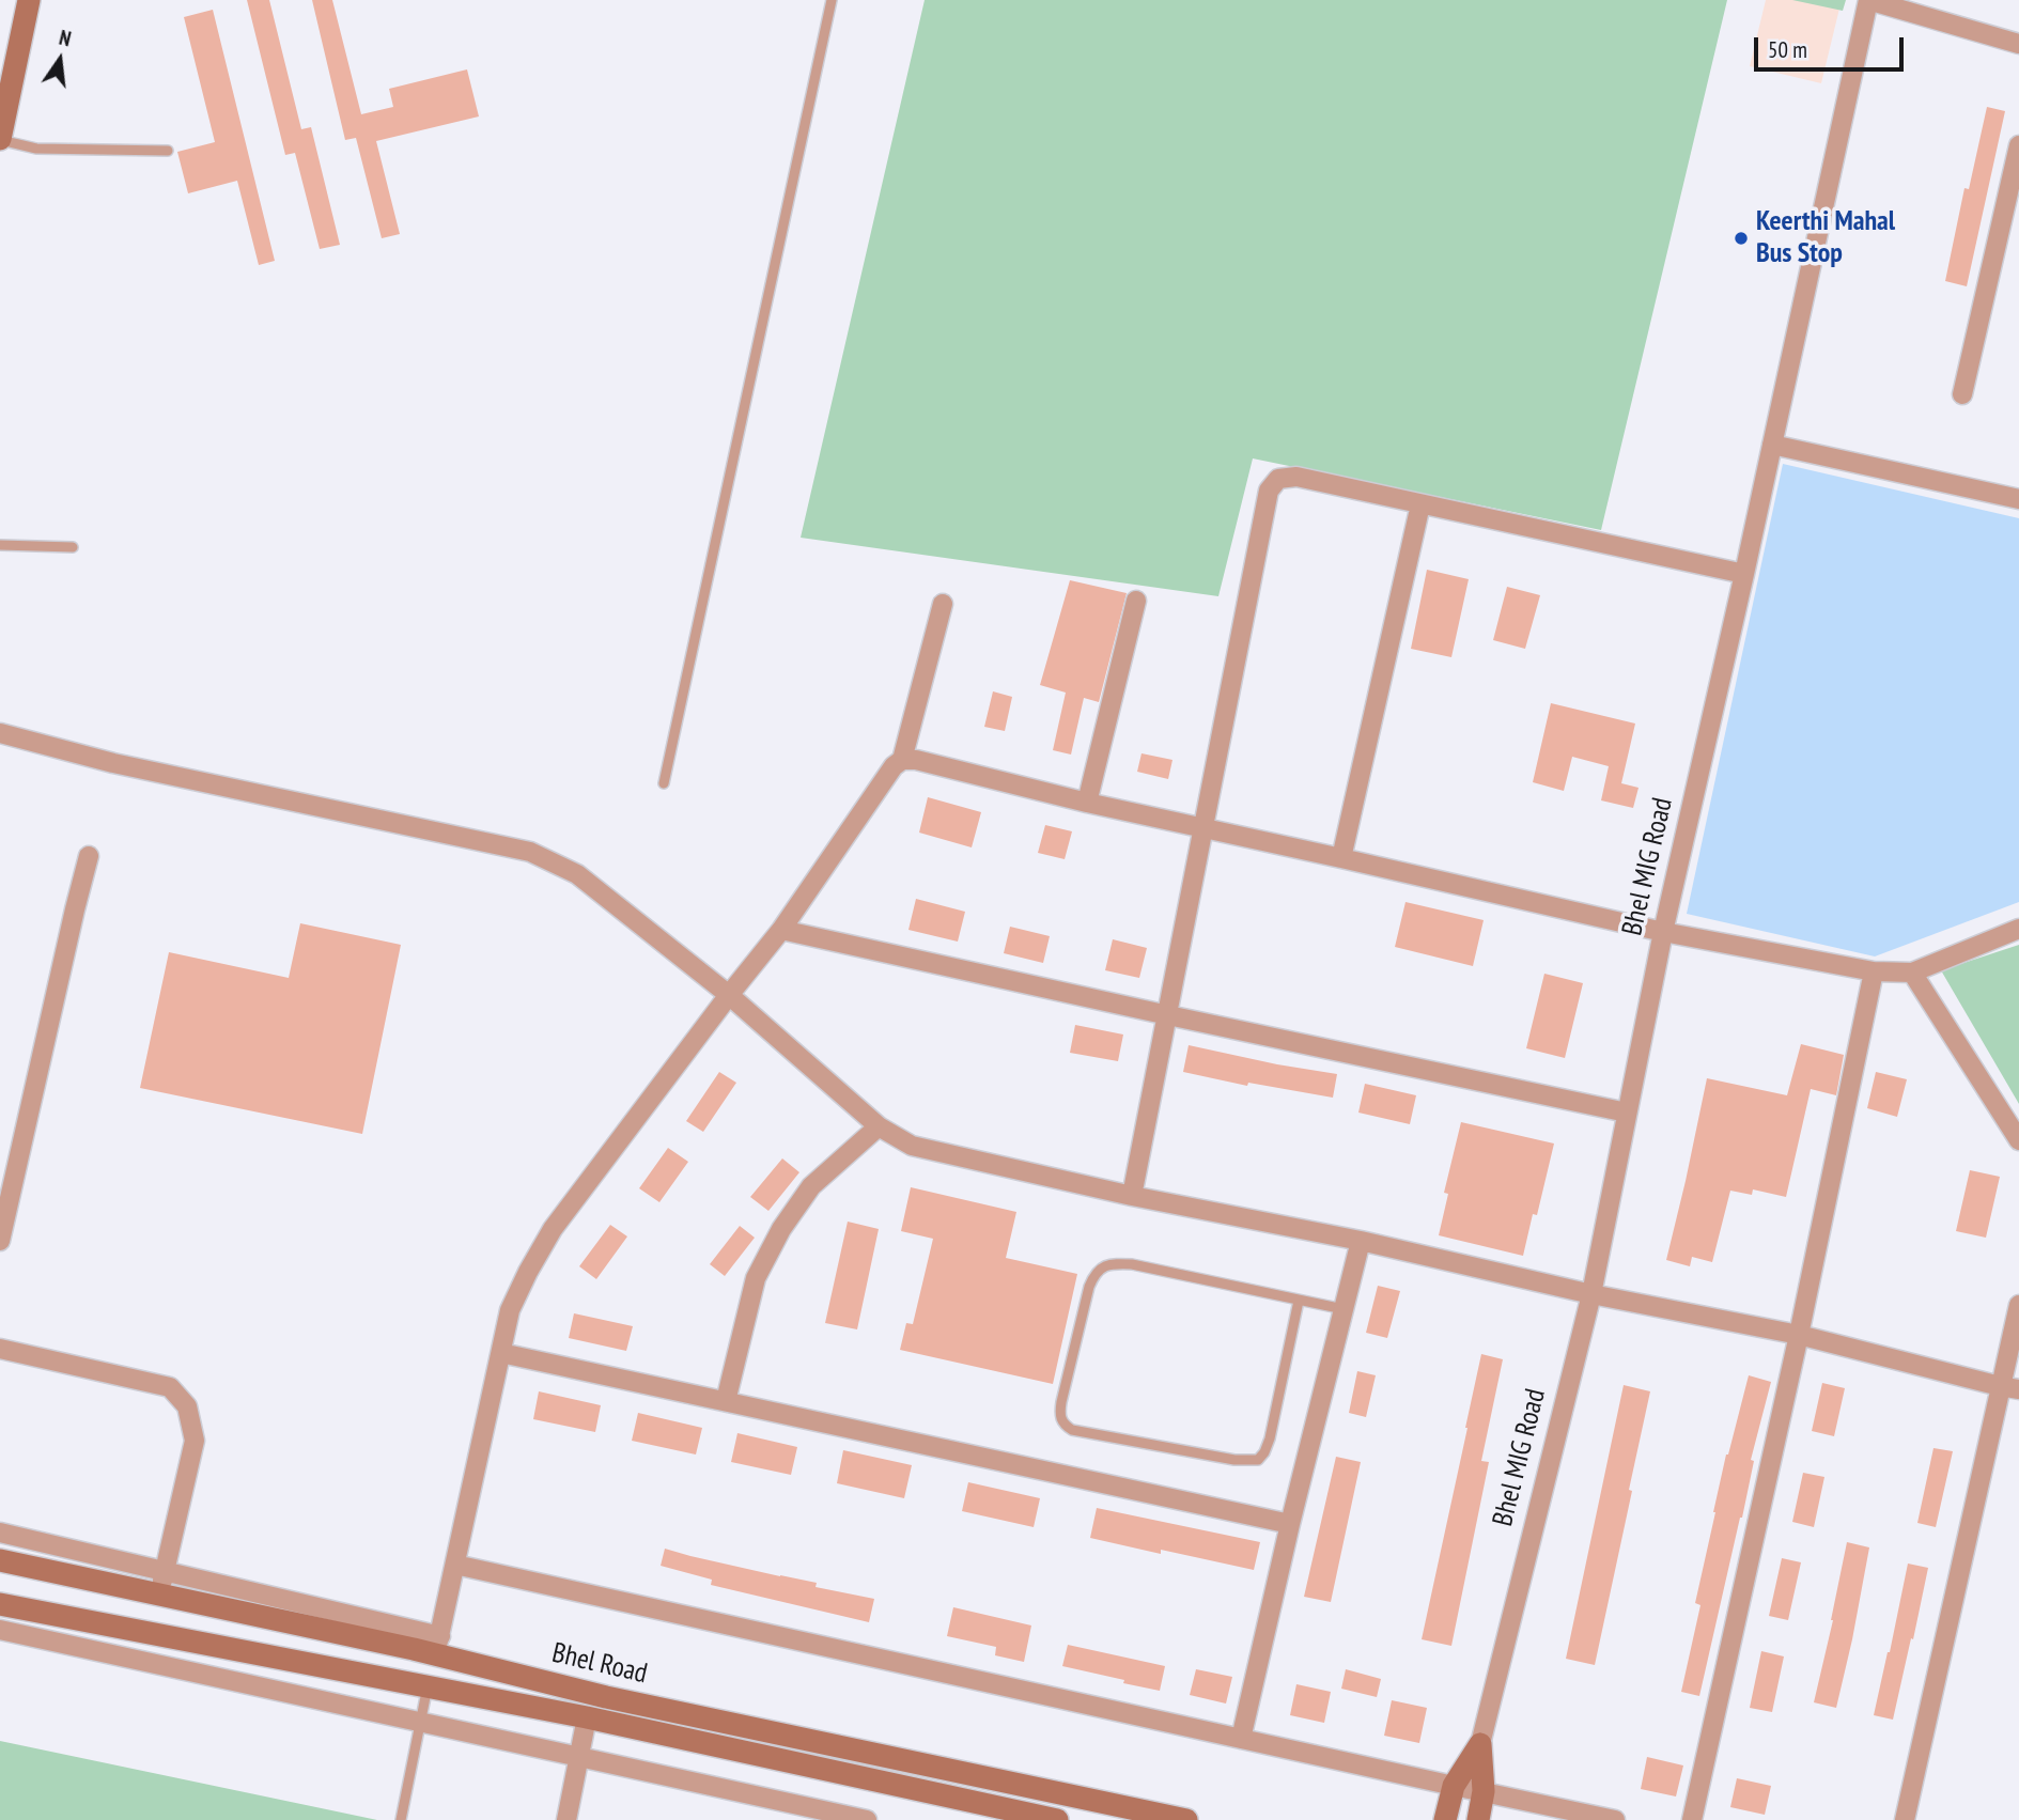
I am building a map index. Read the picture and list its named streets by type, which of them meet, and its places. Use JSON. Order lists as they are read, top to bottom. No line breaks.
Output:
{"streets":{"street":["Bhel MIG Road","Bhel Road"]},"places":["Keerthi Mahal Bus Stop"],"scale_bar":"50 m","north":"top"}
